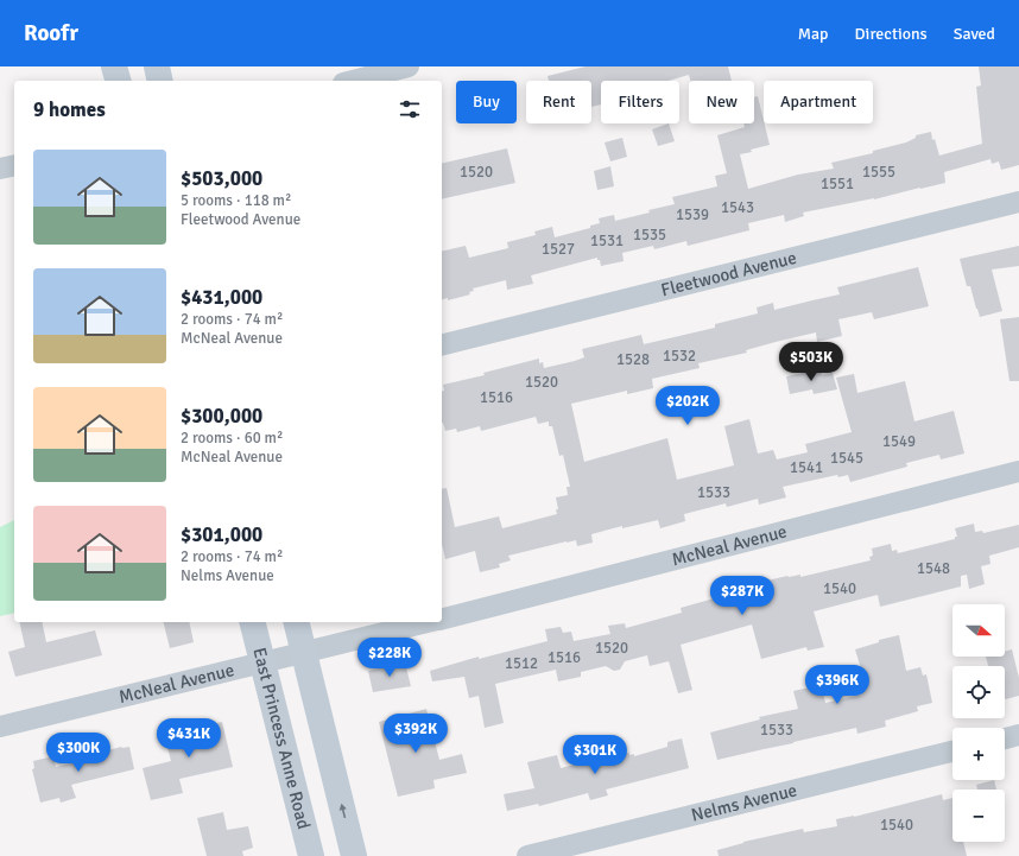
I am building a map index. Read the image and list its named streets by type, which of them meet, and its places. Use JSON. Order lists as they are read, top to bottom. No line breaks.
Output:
{"streets":{"main road":["East Princess Anne Road"],"street":["Fleetwood Avenue","McNeal Avenue","Nelms Avenue"]},"crossings":[["McNeal Avenue","East Princess Anne Road"]],"house_numbers":["1520","1555","1551","1543","1539","1535","1531","1527","1532","1528","1520","1516","1549","1545","1541","1533","1548","1540","1520","1516","1512","1533","1540"],"north":"right","page":{"header":"Roofr","nav":["Map","Directions","Saved"],"chip":["Buy","Rent","Filters","New","Apartment"],"heading":"9 homes","list":[{"name":"$503,000","note":"5 rooms · 118 m² · Fleetwood Avenue"},{"name":"$431,000","note":"2 rooms · 74 m² · McNeal Avenue"},{"name":"$300,000","note":"2 rooms · 60 m² · McNeal Avenue"},{"name":"$301,000","note":"2 rooms · 74 m² · Nelms Avenue"}],"price":["$503K","$202K","$287K","$228K","$396K","$392K","$431K","$300K","$301K"],"map_buttons":["+","−"]}}
